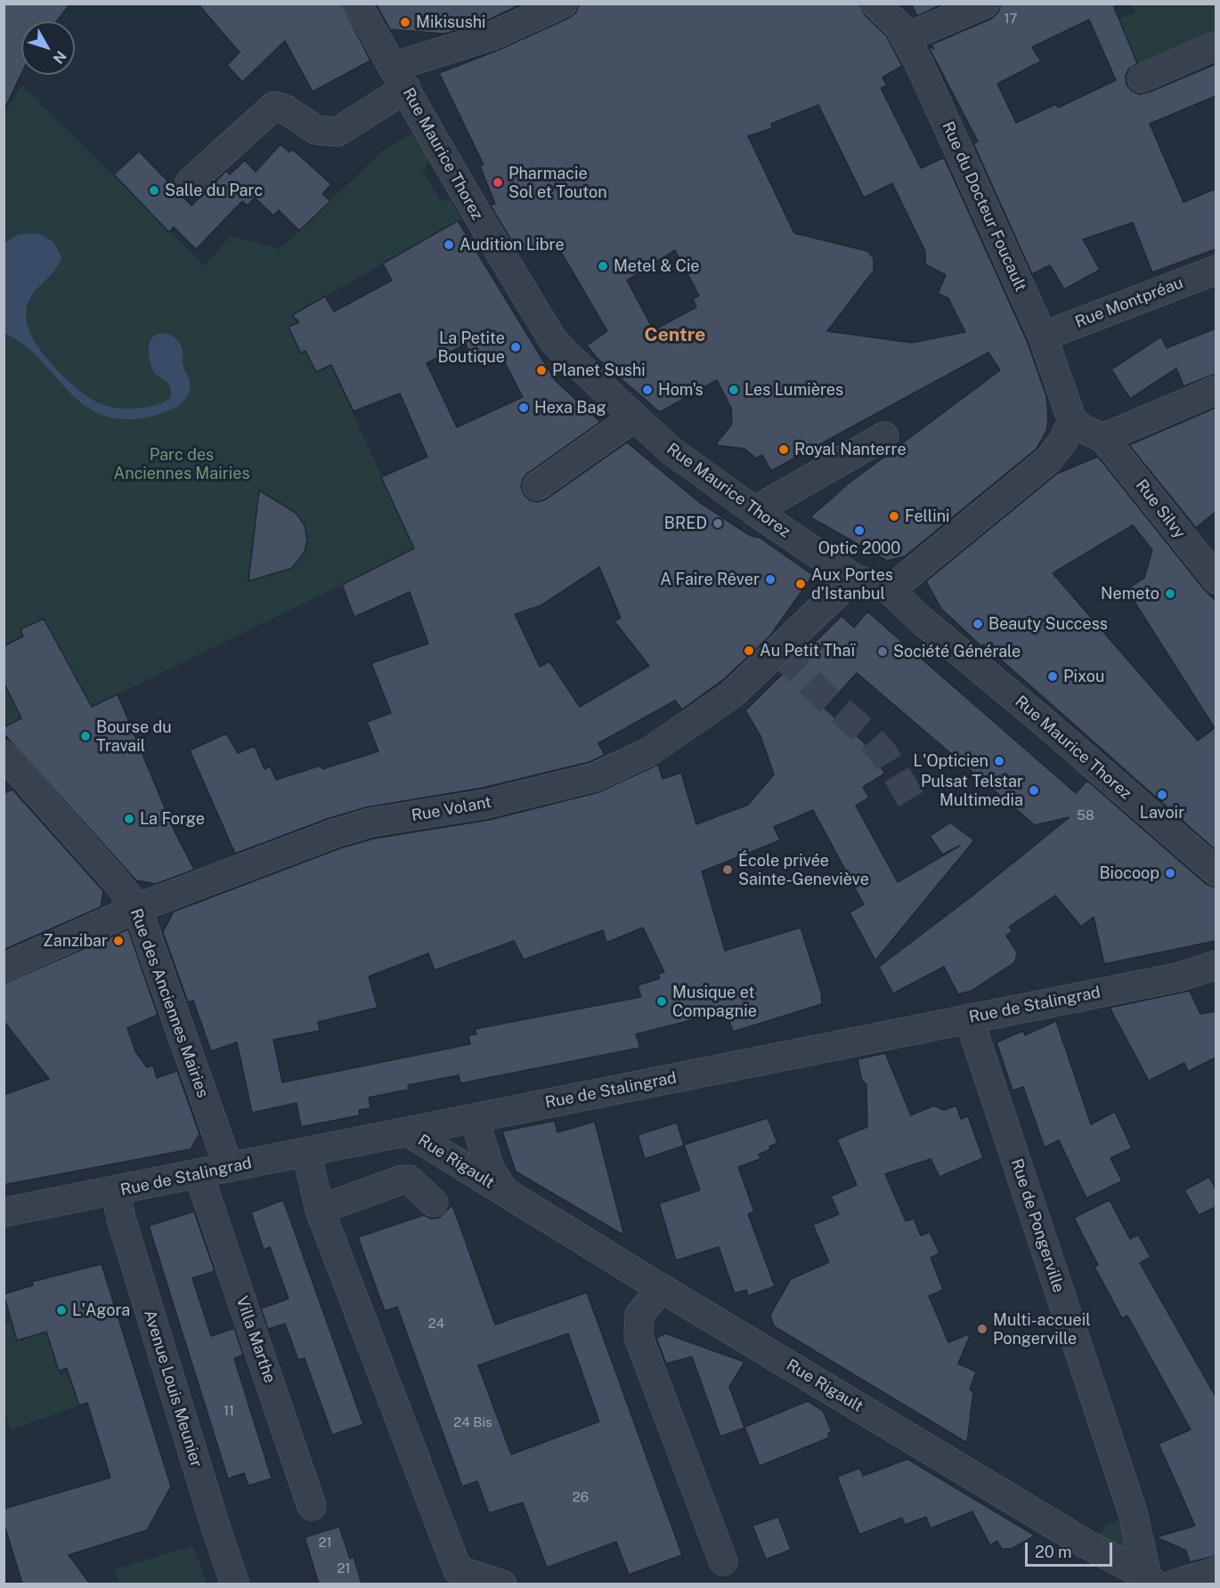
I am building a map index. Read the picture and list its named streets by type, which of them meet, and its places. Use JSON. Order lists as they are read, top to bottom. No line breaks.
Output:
{"streets":{"street":["Rue Maurice Thorez","Rue du Docteur Foucault","Rue Montpréau","Rue Silvy","Rue Volant","Rue des Anciennes Mairies","Rue de Stalingrad","Rue Rigault","Rue de Pongerville","Villa Marthe","Avenue Louis Meunier"]},"crossings":[["Rue Maurice Thorez","Rue Volant"],["Rue du Docteur Foucault","Rue Montpréau"],["Rue Volant","Rue des Anciennes Mairies"],["Rue des Anciennes Mairies","Rue de Stalingrad"],["Rue de Stalingrad","Rue Rigault"],["Rue de Stalingrad","Rue de Pongerville"],["Rue de Stalingrad","Villa Marthe"],["Rue de Stalingrad","Avenue Louis Meunier"],["Rue Rigault","Rue de Pongerville"]],"districts":["Centre"],"parks":["Parc des Anciennes Mairies"],"places":["Mikisushi","Pharmacie Sol et Touton","Salle du Parc","Audition Libre","Metel & Cie","La Petite Boutique","Planet Sushi","Hom's","Les Lumières","Hexa Bag","Royal Nanterre","Fellini","BRED","Optic 2000","A Faire Rêver","Aux Portes d'Istanbul","Nemeto","Beauty Success","Au Petit Thaï","Société Générale","Pixou","Bourse du Travail","L'Opticien","Pulsat Telstar Multimedia","Lavoir","La Forge","École privée Sainte-Geneviève","Biocoop","Zanzibar","Musique et Compagnie","L'Agora","Multi-accueil Pongerville"],"house_numbers":["17","58","24","11","24 Bis","26","21","21"],"scale_bar":"20 m","north":"bottom right"}
